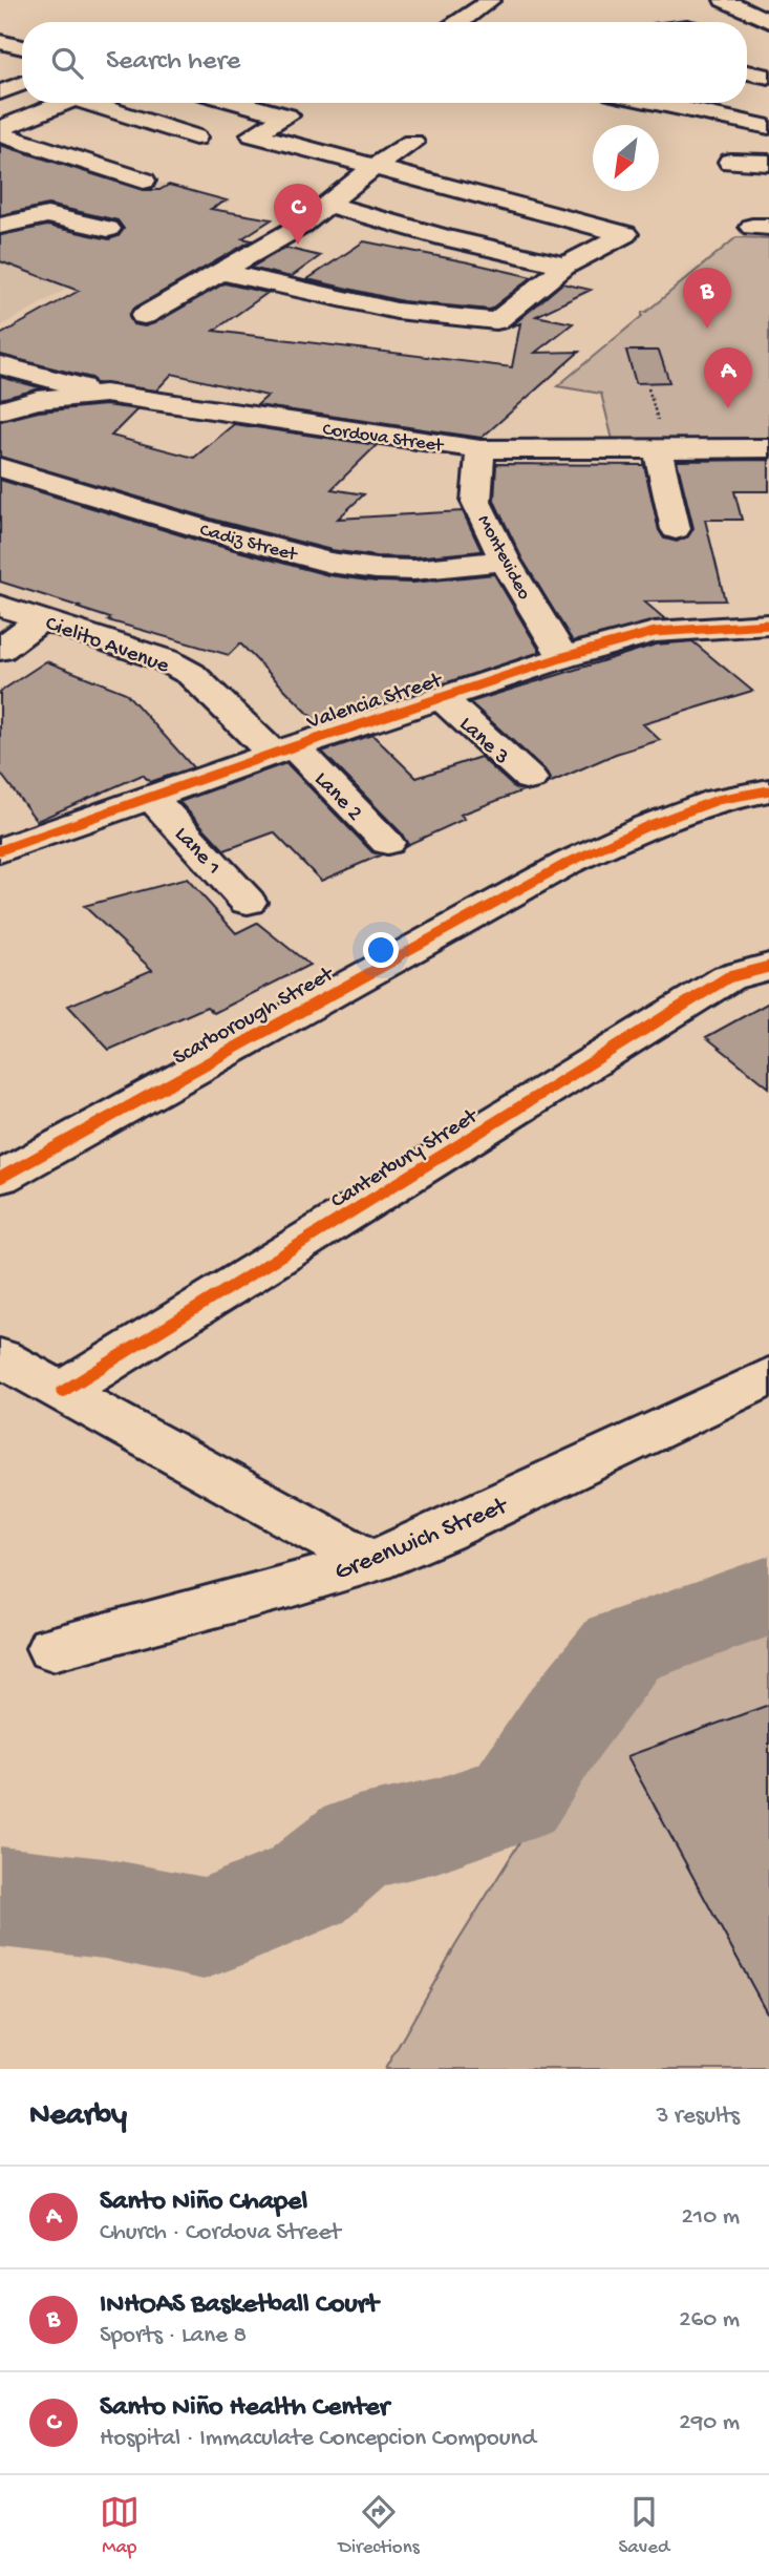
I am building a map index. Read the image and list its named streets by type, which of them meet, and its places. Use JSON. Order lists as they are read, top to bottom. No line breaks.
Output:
{"streets":{"street":["Cordova Street","Cadiz Street","Montevideo","Cielito Avenue","Valencia Street","Lane 3","Lane 2","Lane 1","Scarborough Street","Canterbury Street","Greenwich Street"]},"crossings":[["Cordova Street","Montevideo"],["Cadiz Street","Montevideo"],["Montevideo","Valencia Street"],["Cielito Avenue","Valencia Street"],["Cielito Avenue","Lane 2"],["Valencia Street","Lane 3"],["Valencia Street","Lane 2"],["Valencia Street","Lane 1"]],"north":"bottom left","page":{"search":"Search here","pins":["C","B","A"],"heading":["Nearby","3 results"],"list":[{"mark":"A","name":"Santo Niño Chapel","note":"Church · Cordova Street","value":"210 m"},{"mark":"B","name":"INHOAS Basketball Court","note":"Sports · Lane 8","value":"260 m"},{"mark":"C","name":"Santo Niño Health Center","note":"Hospital · Immaculate Concepcion Compound","value":"290 m"}],"nav":["Map","Directions","Saved"]}}
